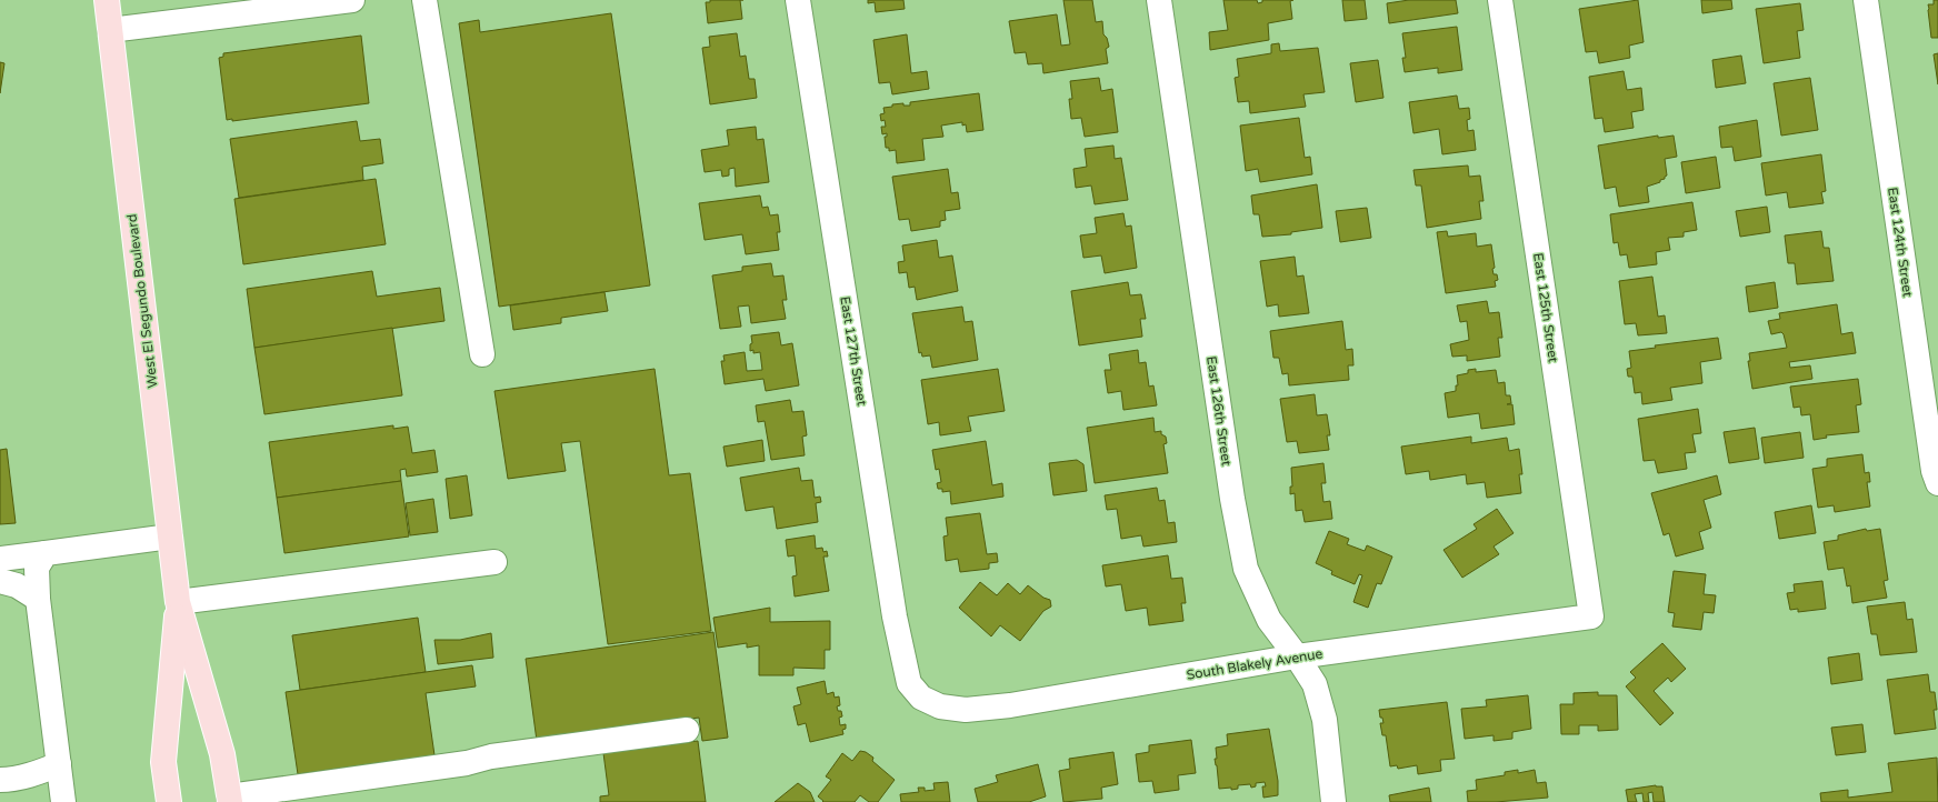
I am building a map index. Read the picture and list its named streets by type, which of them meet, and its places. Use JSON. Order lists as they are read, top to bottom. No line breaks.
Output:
{"streets":{"main road":["West El Segundo Boulevard"],"street":["East 124th Street","East 125th Street","East 127th Street","East 126th Street","South Blakely Avenue"]},"crossings":[["East 125th Street","South Blakely Avenue"],["East 127th Street","South Blakely Avenue"],["East 126th Street","South Blakely Avenue"]]}
